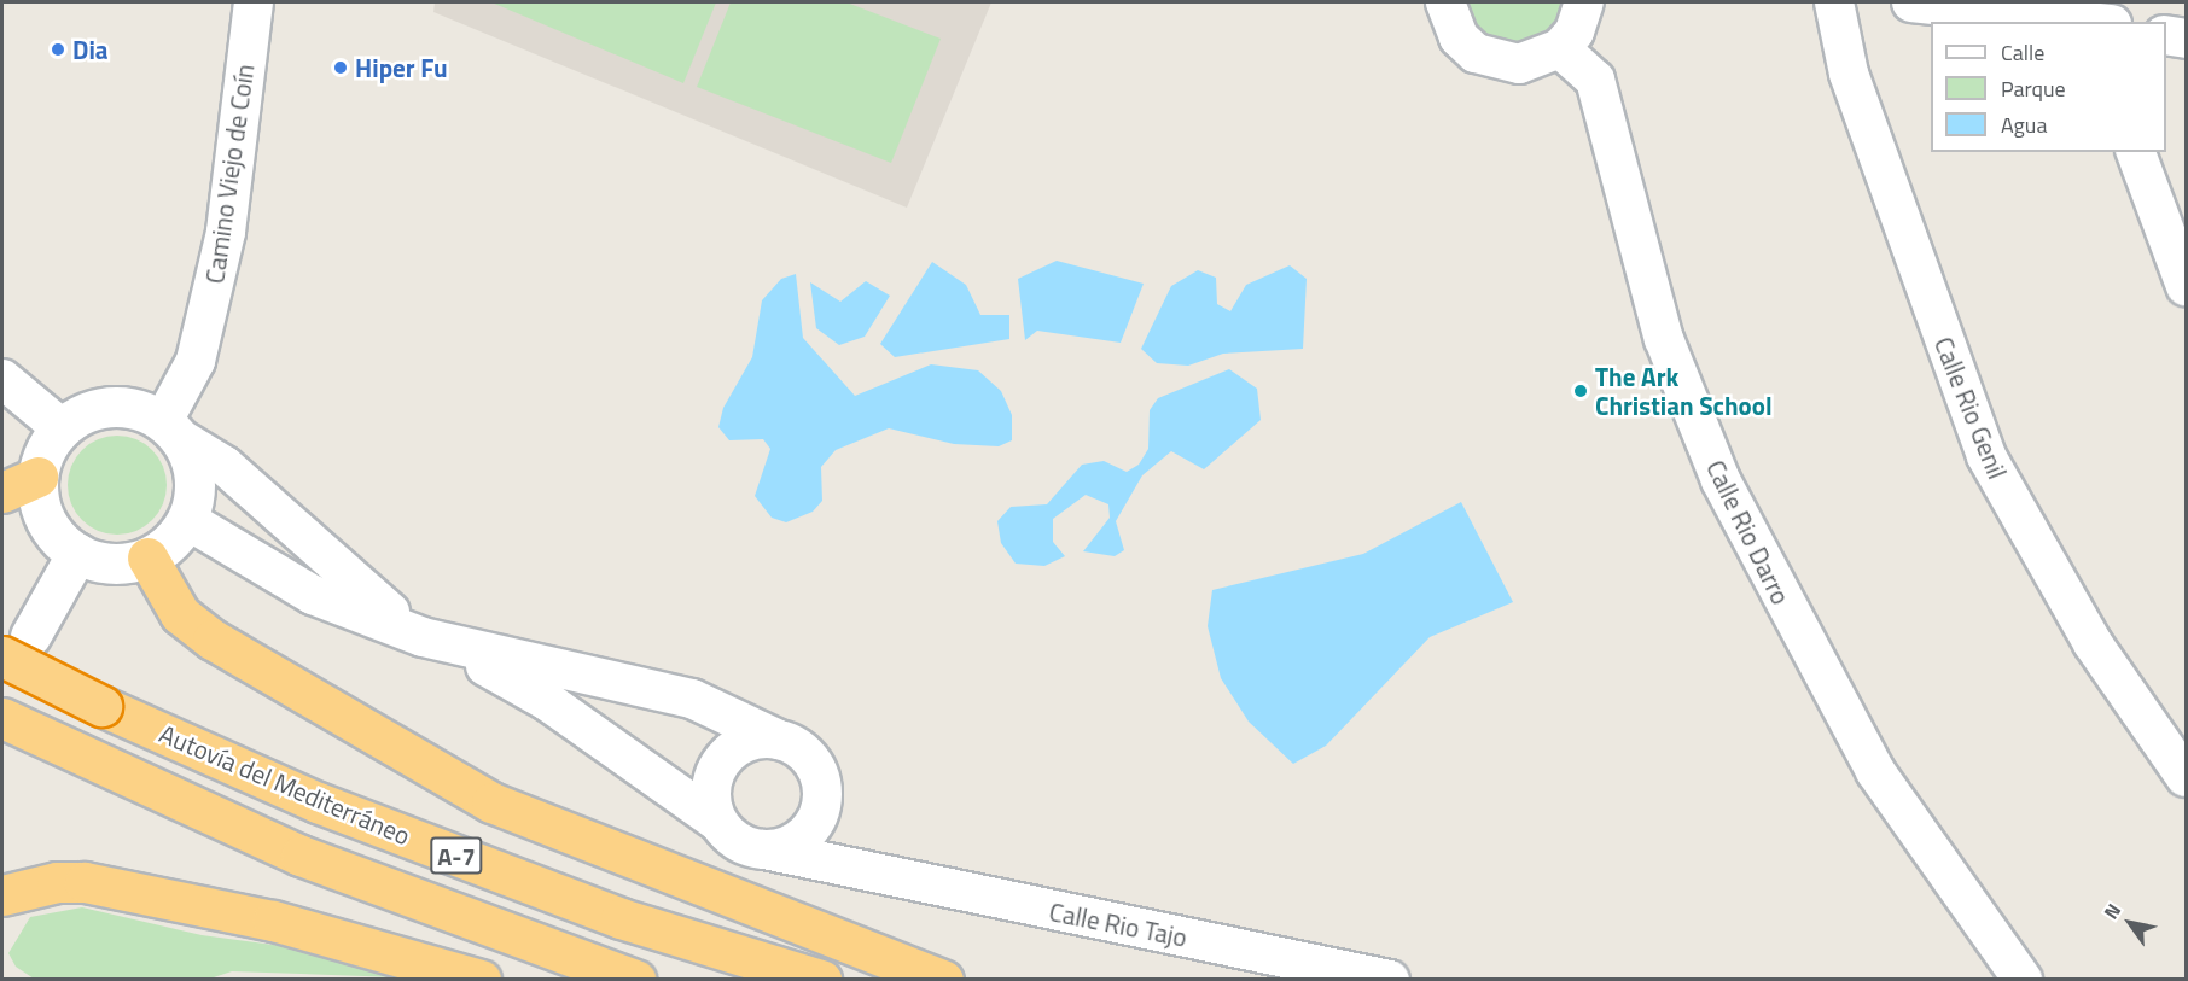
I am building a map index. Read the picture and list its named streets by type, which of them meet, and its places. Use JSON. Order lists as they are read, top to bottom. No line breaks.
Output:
{"streets":{"highway":["Autovía del Mediterráneo","A-7"],"street":["Camino Viejo de Coín","Calle Rio Genil","Calle Rio Darro","Calle Rio Tajo"]},"places":["Dia","Hiper Fu","The Ark Christian School"],"legend":["Calle","Parque","Agua"],"north":"top left"}
